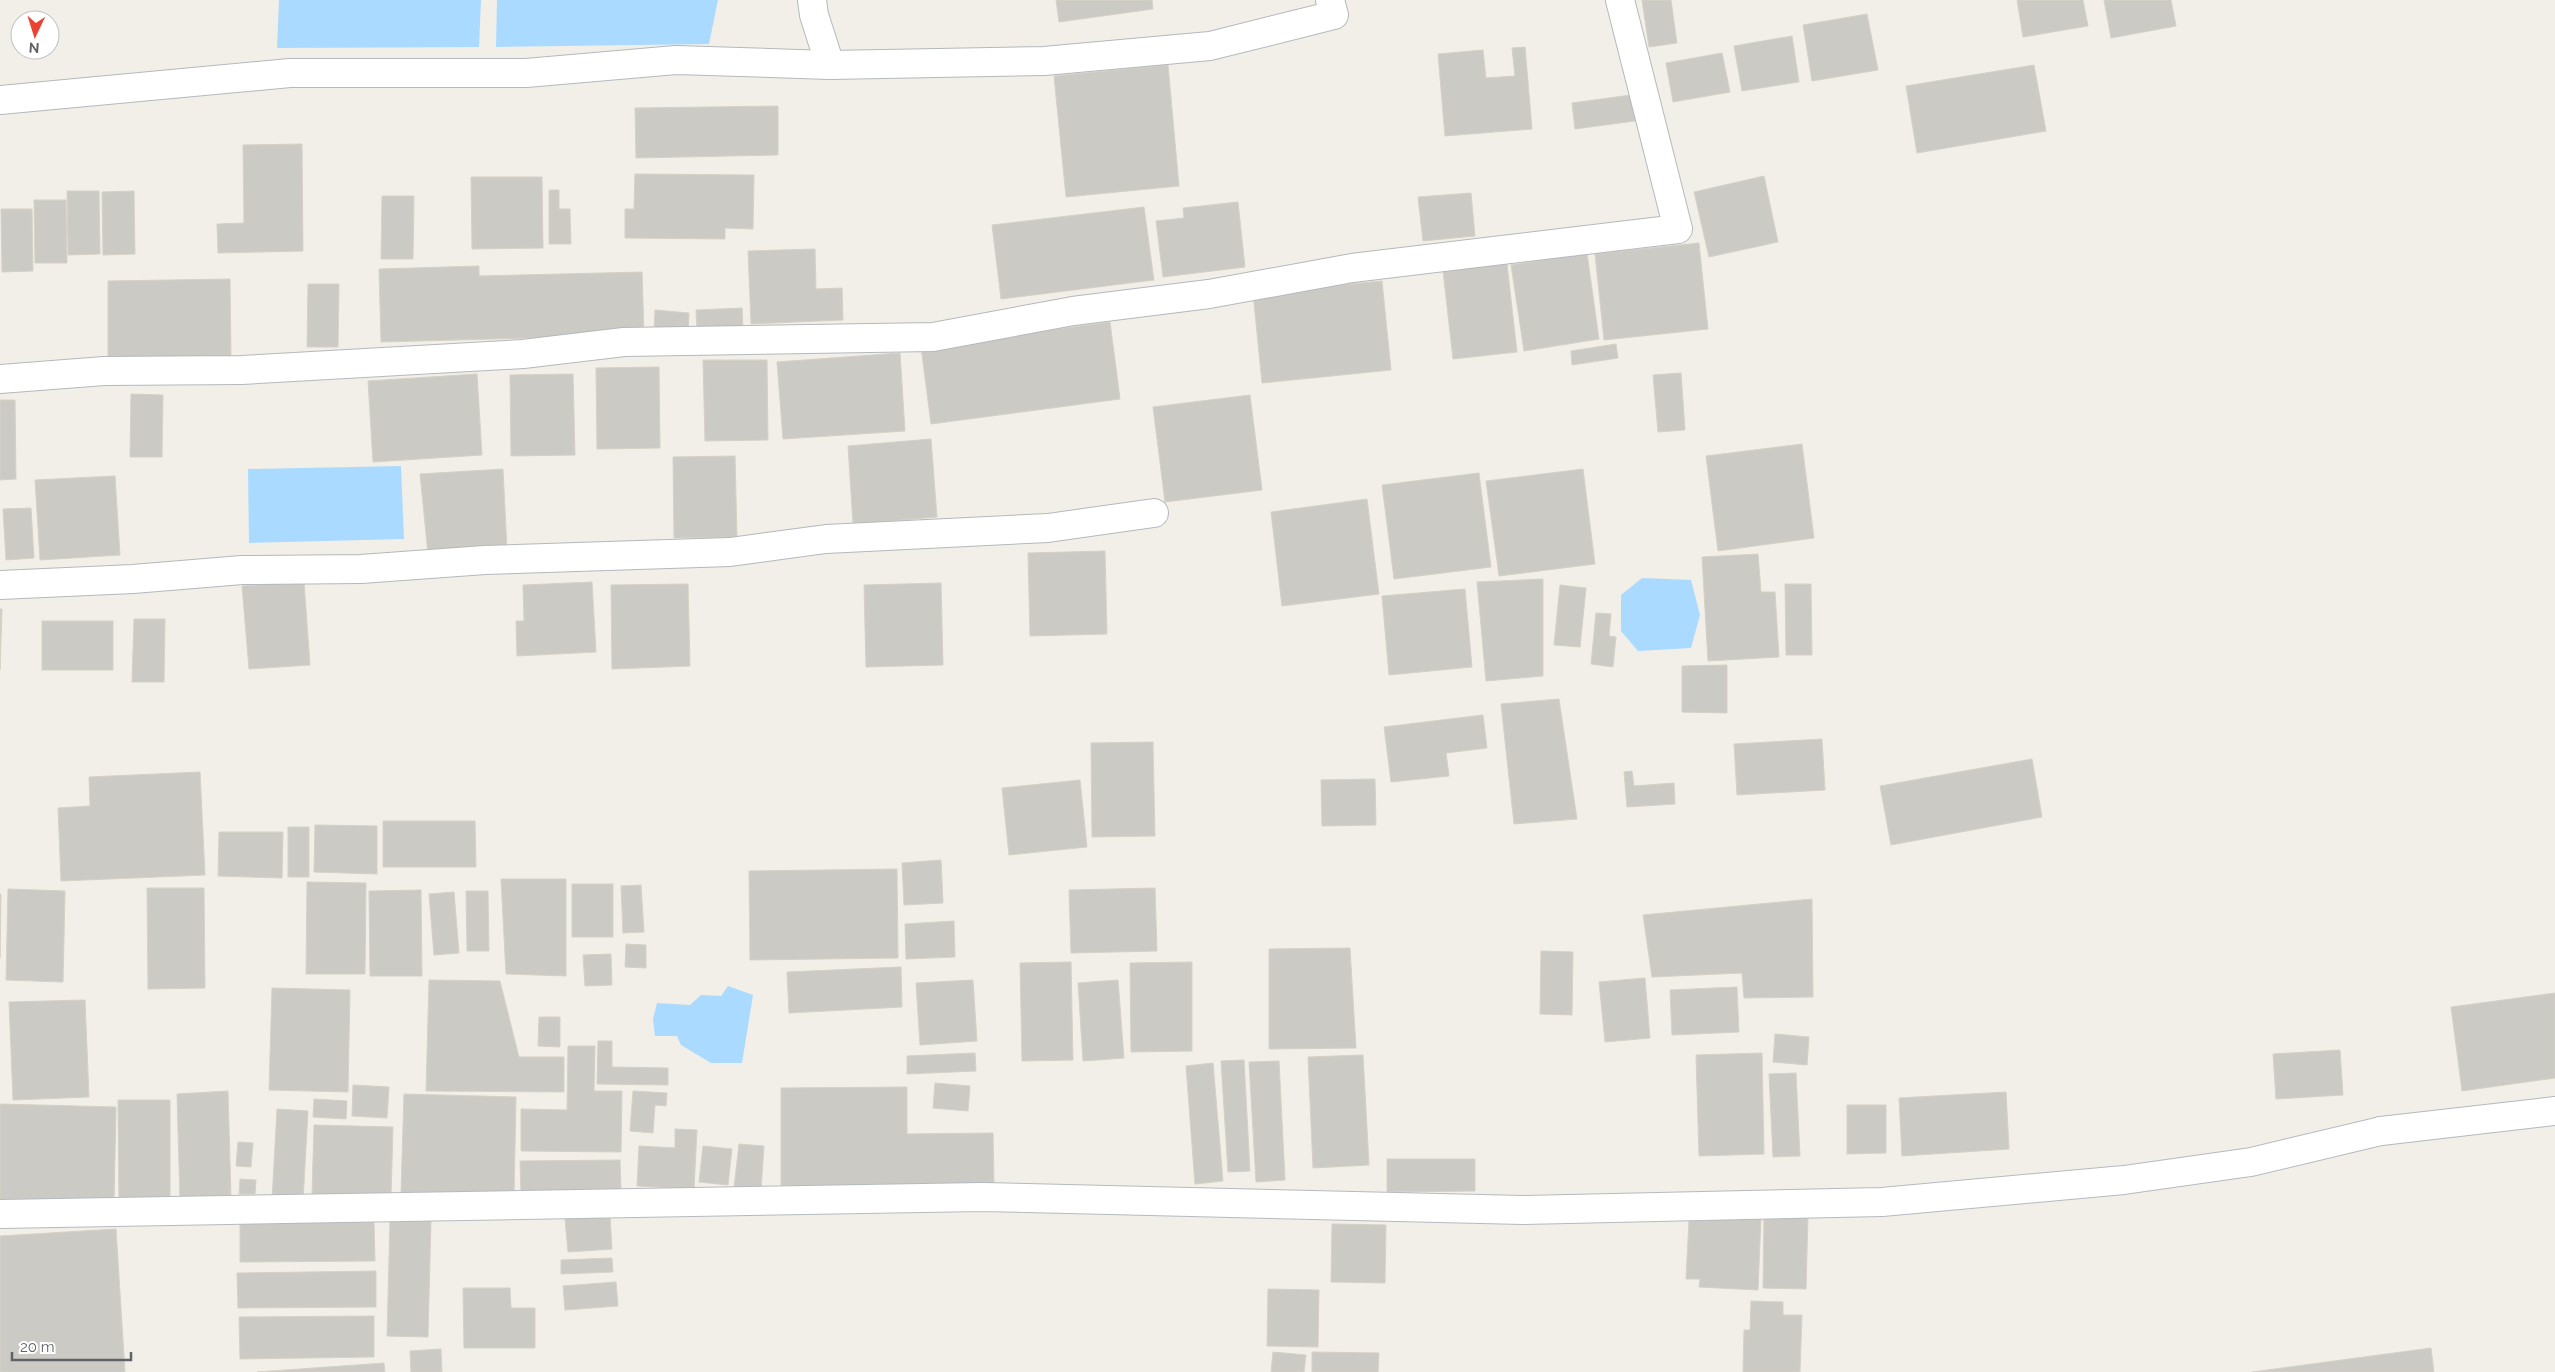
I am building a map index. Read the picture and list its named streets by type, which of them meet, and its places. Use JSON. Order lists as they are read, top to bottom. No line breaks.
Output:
{"scale_bar":"20 m","north":"bottom"}
